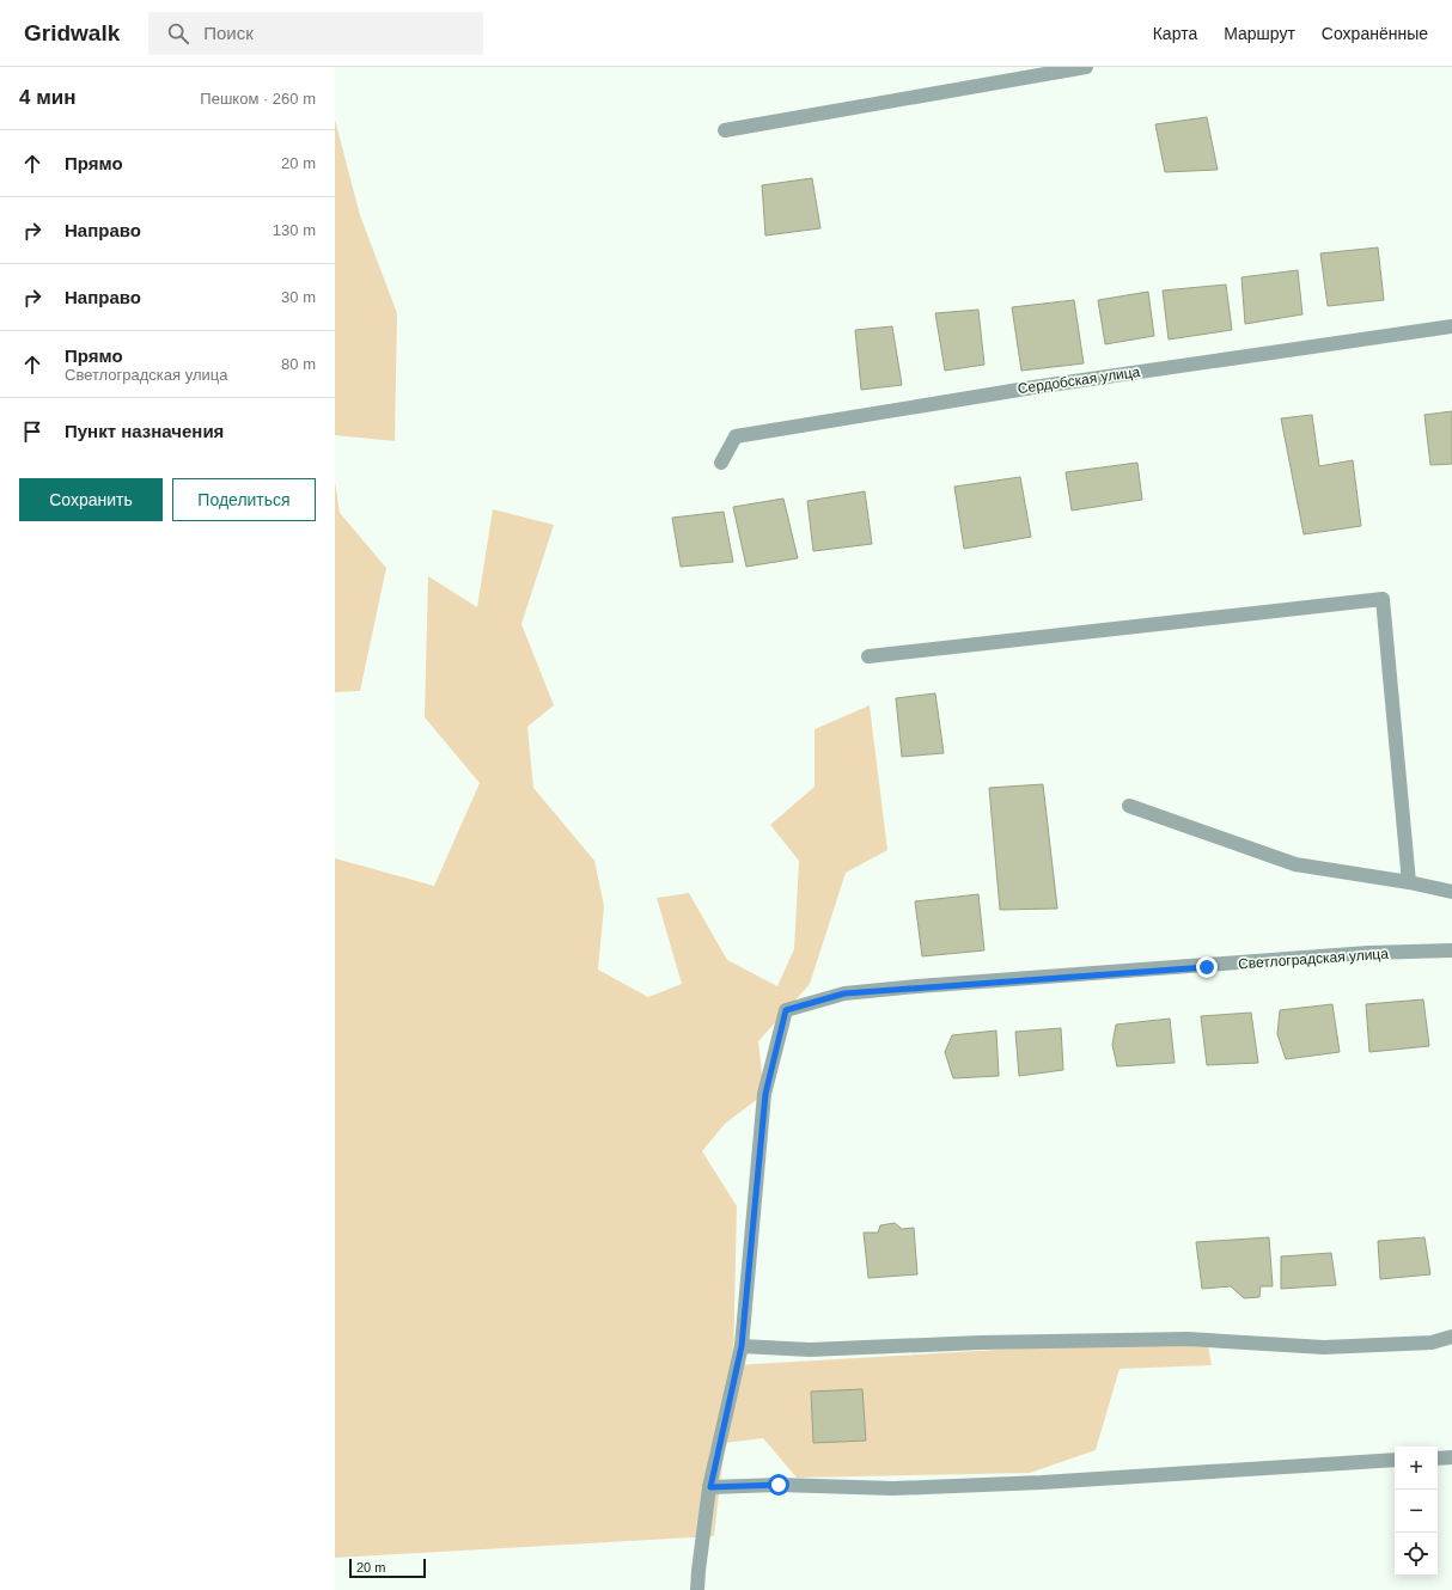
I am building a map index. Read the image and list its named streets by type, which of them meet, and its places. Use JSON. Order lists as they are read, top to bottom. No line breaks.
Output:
{"streets":{"street":["Сердобская улица","Светлоградская улица"]},"scale_bar":"20 m","page":{"header":"Gridwalk","search":"Поиск","nav":["Карта","Маршрут","Сохранённые"],"heading":["4 мин","Пешком · 260 m"],"list":[["Прямо","20 m"],["Направо","130 m"],["Направо","30 m"],["Прямо","Светлоградская улица","80 m"],"Пункт назначения"],"buttons":["Сохранить","Поделиться"],"map_buttons":["+","−"],"scale":"20 m"}}
